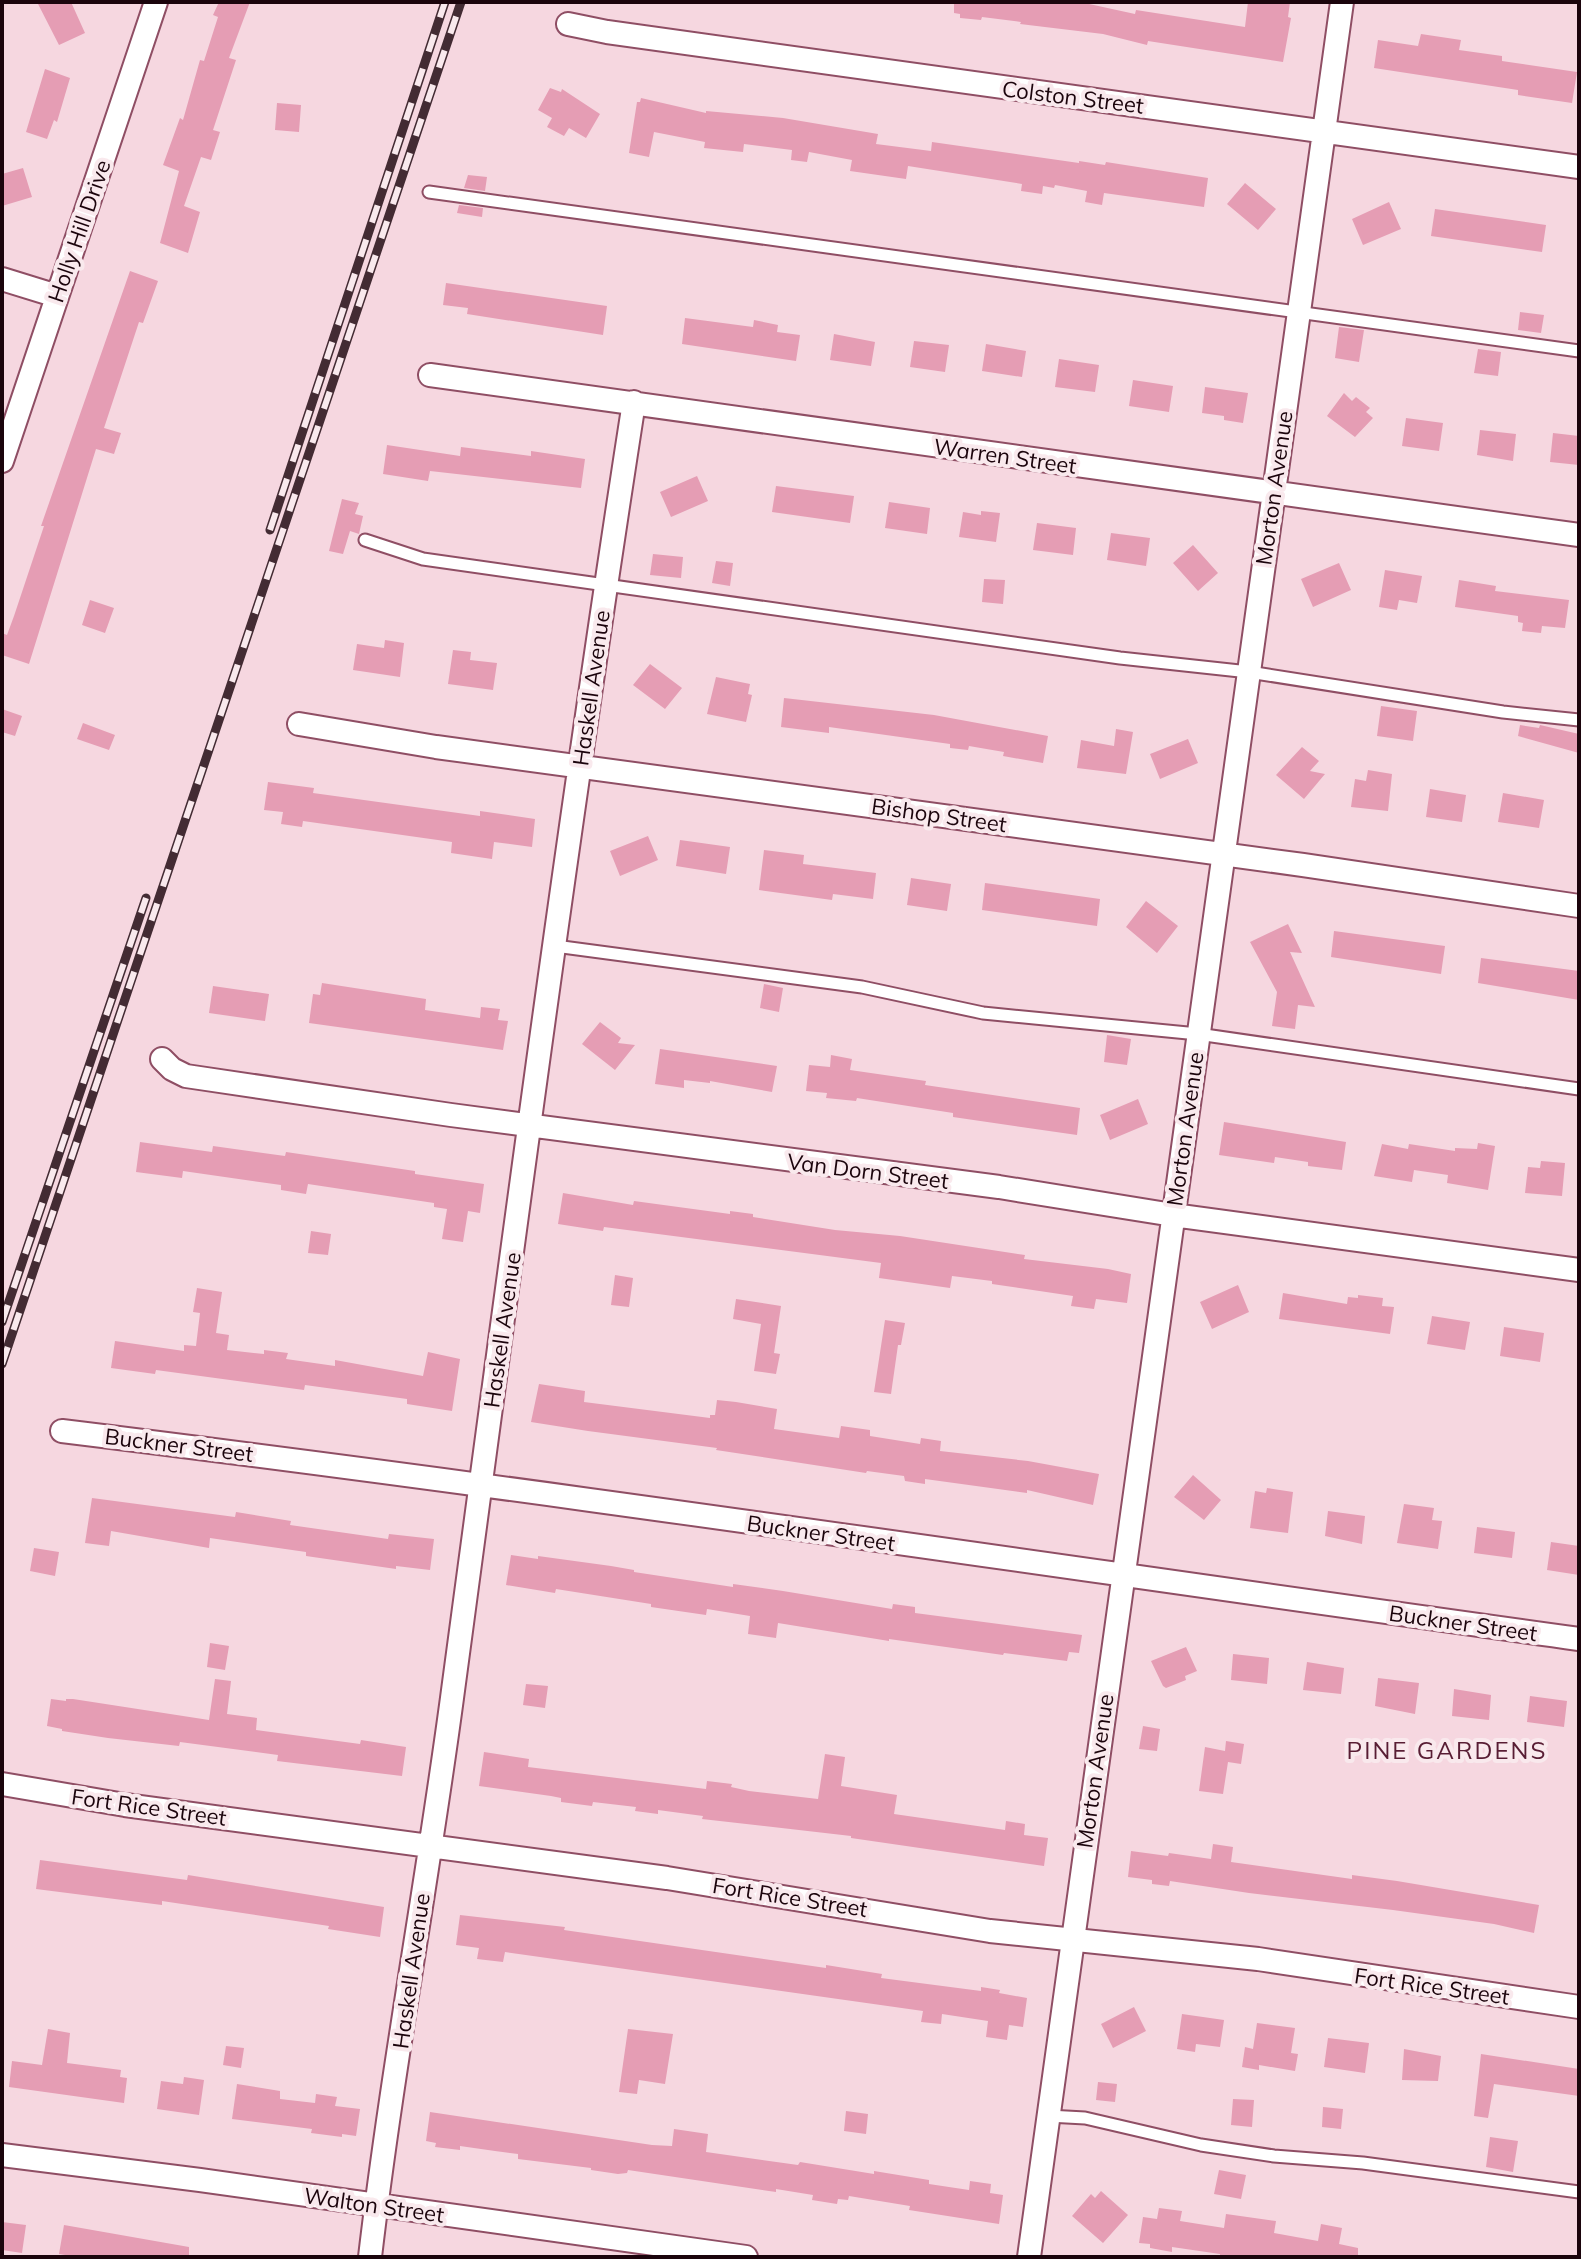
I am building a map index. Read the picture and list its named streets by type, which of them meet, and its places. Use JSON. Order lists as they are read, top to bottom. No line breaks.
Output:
{"streets":{"street":["Colston Street","Holly Hill Drive","Warren Street","Morton Avenue","Haskell Avenue","Bishop Street","Van Dorn Street","Buckner Street","Fort Rice Street","Walton Street"]},"crossings":[["Colston Street","Morton Avenue"],["Warren Street","Morton Avenue"],["Warren Street","Haskell Avenue"],["Morton Avenue","Bishop Street"],["Morton Avenue","Van Dorn Street"],["Morton Avenue","Buckner Street"],["Morton Avenue","Fort Rice Street"],["Haskell Avenue","Bishop Street"],["Haskell Avenue","Van Dorn Street"],["Haskell Avenue","Buckner Street"],["Haskell Avenue","Fort Rice Street"],["Haskell Avenue","Walton Street"]],"districts":["PINE GARDENS"]}
